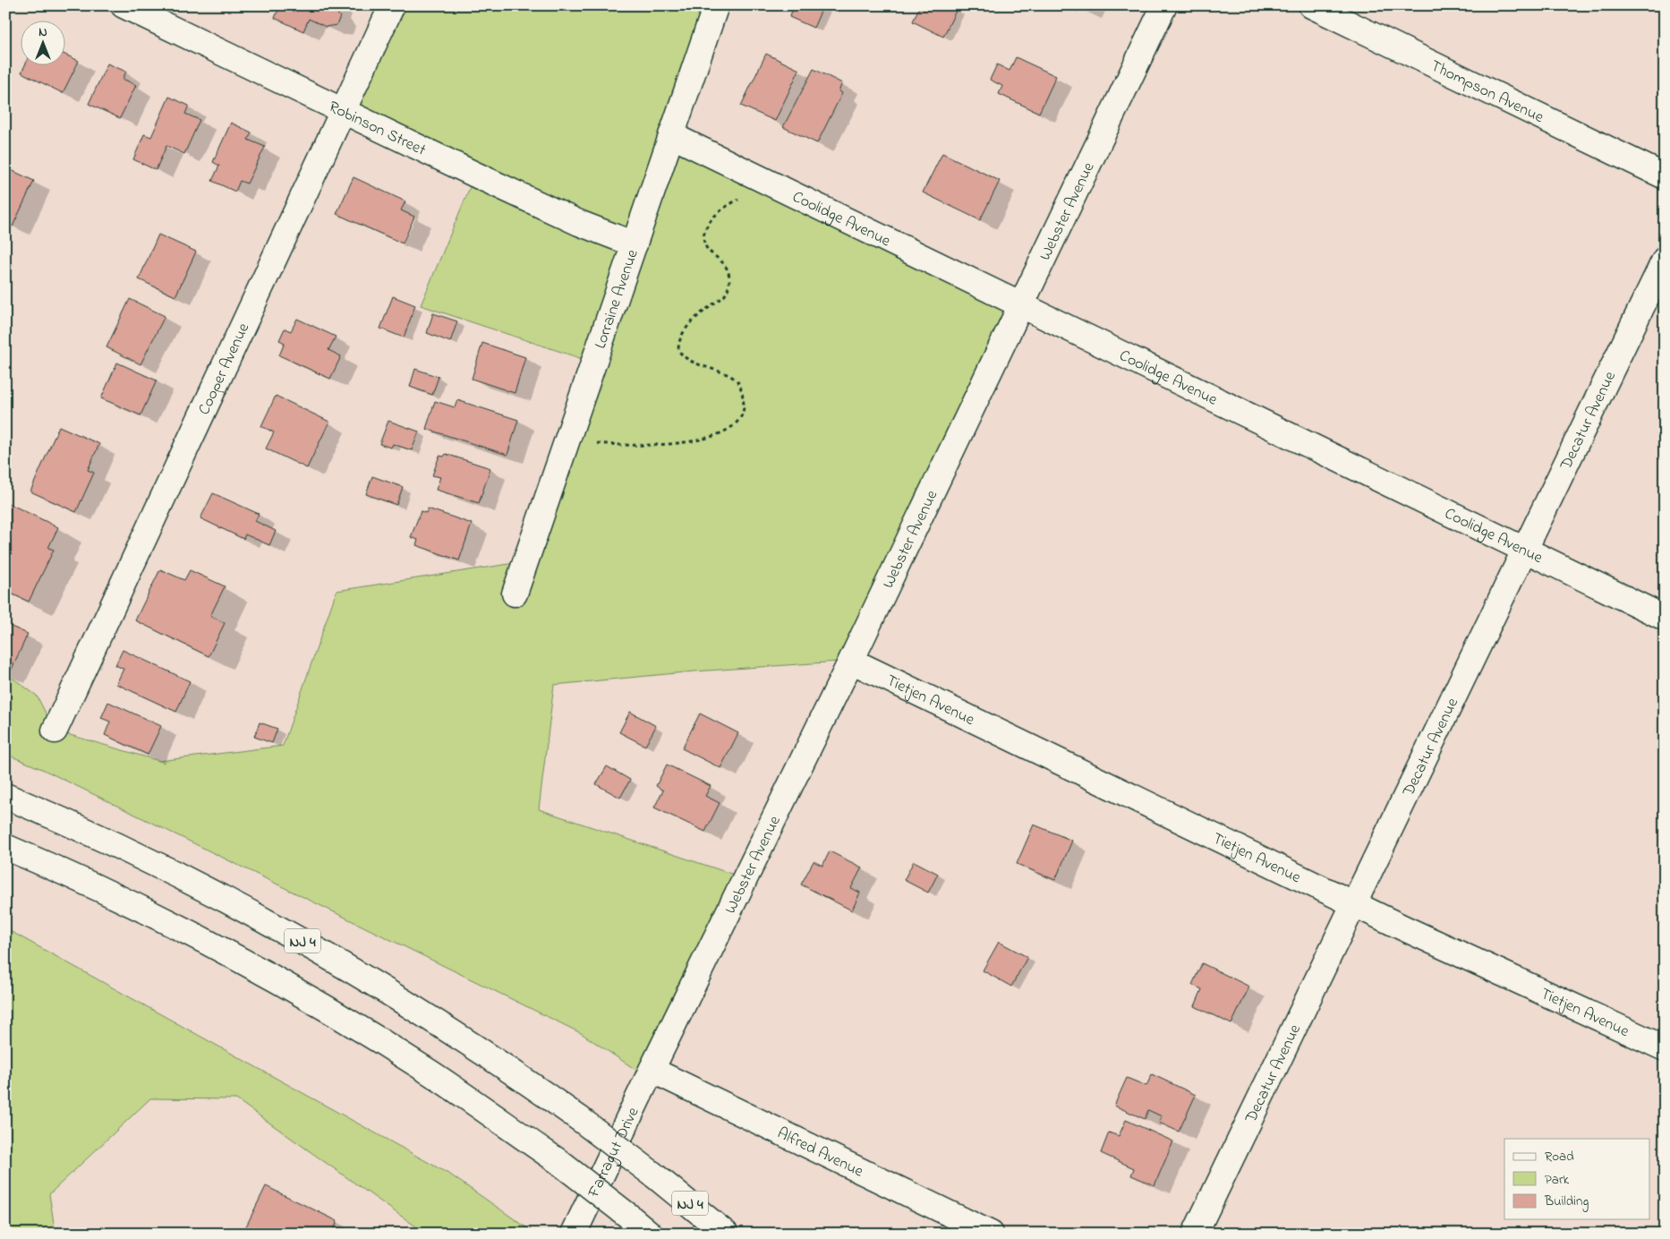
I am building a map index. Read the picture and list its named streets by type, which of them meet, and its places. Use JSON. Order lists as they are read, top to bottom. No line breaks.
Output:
{"streets":{"main road":["Thompson Avenue","Robinson Street","Webster Avenue","Coolidge Avenue","Lorraine Avenue","Cooper Avenue","Decatur Avenue","Tietjen Avenue","NJ 4","Farragut Drive","Alfred Avenue"]},"crossings":[["Robinson Street","Lorraine Avenue"],["Robinson Street","Cooper Avenue"],["Webster Avenue","Coolidge Avenue"],["Webster Avenue","Tietjen Avenue"],["Webster Avenue","Farragut Drive"],["Webster Avenue","Alfred Avenue"],["Coolidge Avenue","Lorraine Avenue"],["Coolidge Avenue","Decatur Avenue"],["Decatur Avenue","Tietjen Avenue"],["Farragut Drive","Alfred Avenue"]],"legend":["Road","Park","Building"],"north":"top"}
